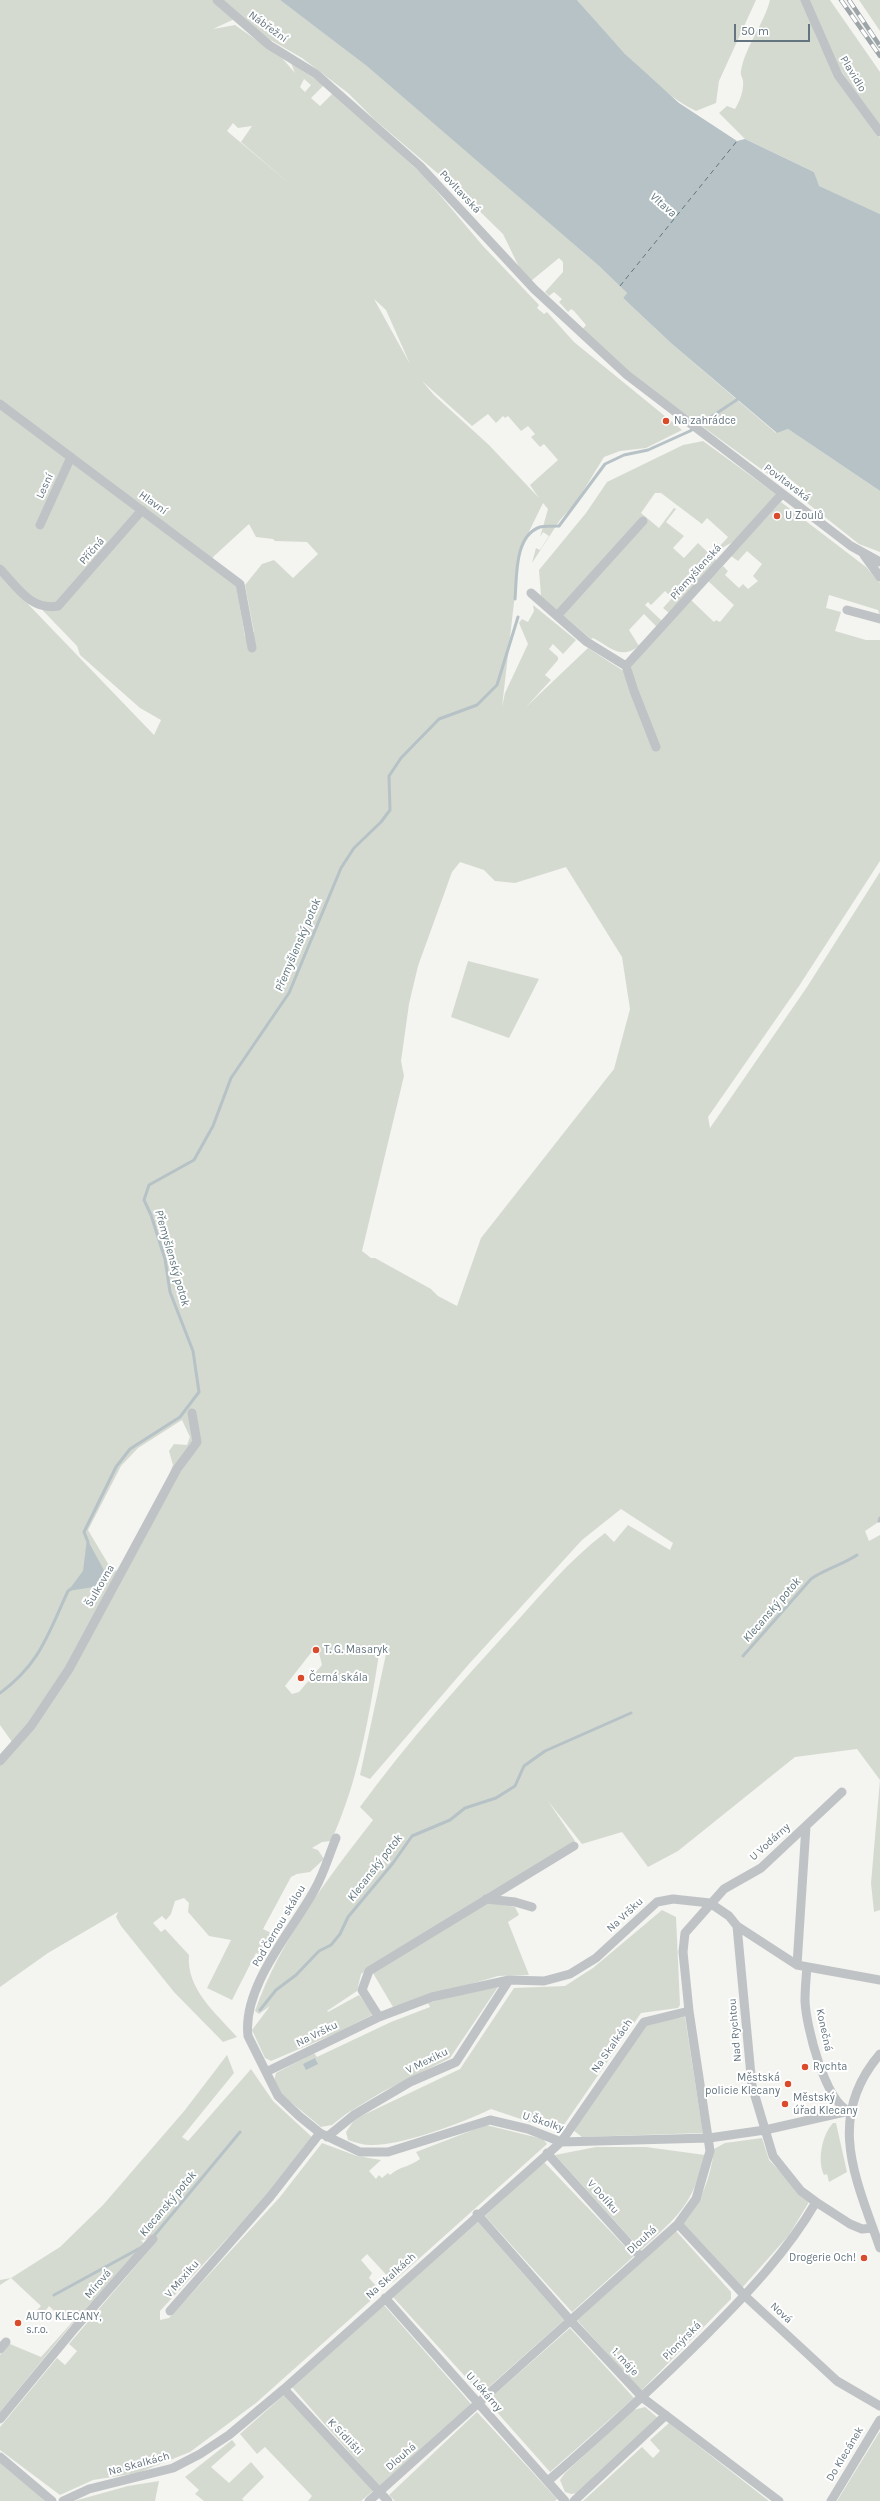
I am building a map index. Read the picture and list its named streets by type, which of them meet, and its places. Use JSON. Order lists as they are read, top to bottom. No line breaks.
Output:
{"streets":{"street":["Nábřežní","Plavidlo","Povltavská","Lesní","Hlavní","Příčná","Přemyšlenská","Šulkovna","U Vodárny","Na Vršku","Pod Černou skálou","Nad Rychtou","Konečná","Na Skalkách","V Mexiku","U Školky","V Dolíku","Dlouhá","Mírová","Nová","Pionýrská","1. máje","U Lékárny","K Sídlišti","Do Klecánek"]},"crossings":[["Nábřežní","Povltavská"],["Povltavská","Přemyšlenská"],["Lesní","Hlavní"],["Hlavní","Příčná"],["U Vodárny","Na Vršku"],["U Vodárny","Konečná"],["U Vodárny","Dlouhá"],["Na Vršku","Pod Černou skálou"],["Na Vršku","Nad Rychtou"],["Na Vršku","Konečná"],["Na Vršku","V Mexiku"],["Na Vršku","U Školky"],["Na Vršku","Dlouhá"],["Pod Černou skálou","U Školky"],["Nad Rychtou","U Školky"],["Konečná","U Školky"],["Na Skalkách","U Školky"],["Na Skalkách","V Dolíku"],["Na Skalkách","Dlouhá"],["Na Skalkách","1. máje"],["Na Skalkách","U Lékárny"],["Na Skalkách","K Sídlišti"],["V Mexiku","U Školky"],["U Školky","Dlouhá"],["V Dolíku","Dlouhá"],["Dlouhá","Nová"],["Dlouhá","1. máje"],["Dlouhá","U Lékárny"],["Dlouhá","K Sídlišti"],["Nová","Pionýrská"],["Pionýrská","1. máje"],["Pionýrská","U Lékárny"]],"water":["Vltava","Přemyšlenský potok","Klecanský potok"],"places":["Na zahrádce","U Zoulů","T. G. Masaryk","Černá skála","Rychta","Městská policie Klecany","Městský úřad Klecany","Drogerie Och!","AUTO KLECANY, s.r.o."],"scale_bar":"50 m"}
